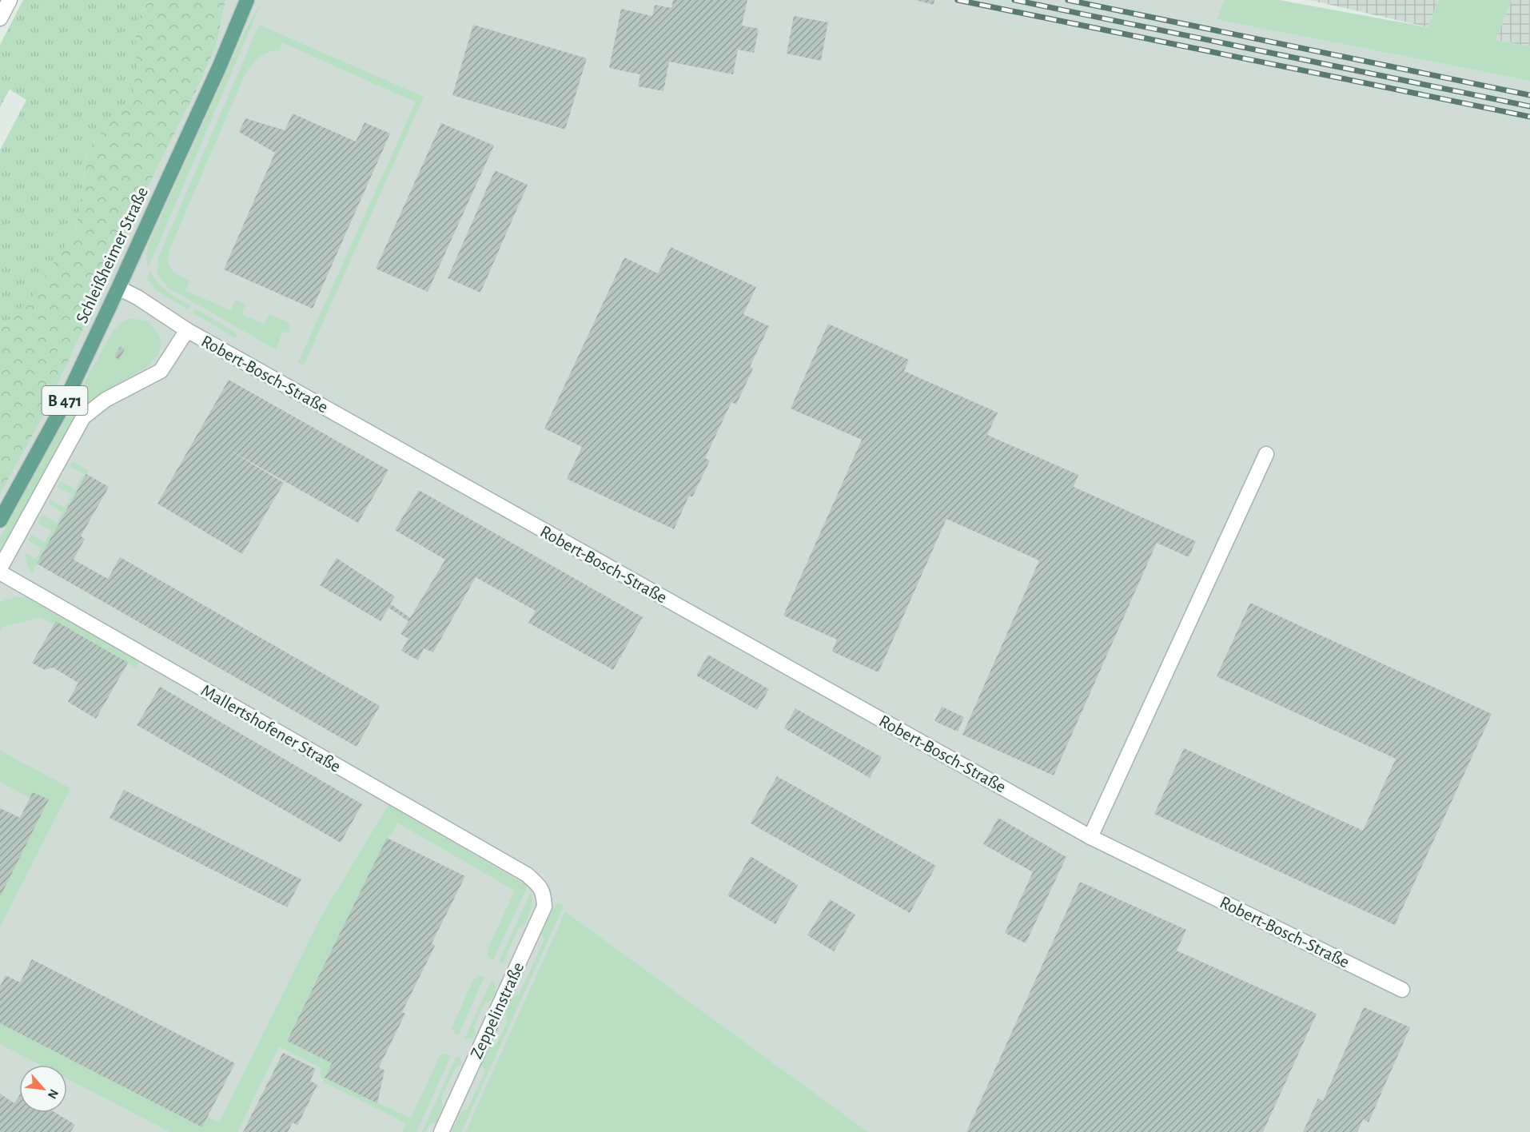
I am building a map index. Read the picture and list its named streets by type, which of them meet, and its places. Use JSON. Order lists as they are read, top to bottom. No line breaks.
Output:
{"streets":{"main road":["Schleißheimer Straße","B 471"],"street":["Robert-Bosch-Straße","Mallertshofener Straße","Zeppelinstraße"]},"crossings":[["Schleißheimer Straße","Robert-Bosch-Straße"],["Mallertshofener Straße","Zeppelinstraße"]],"north":"bottom right"}
